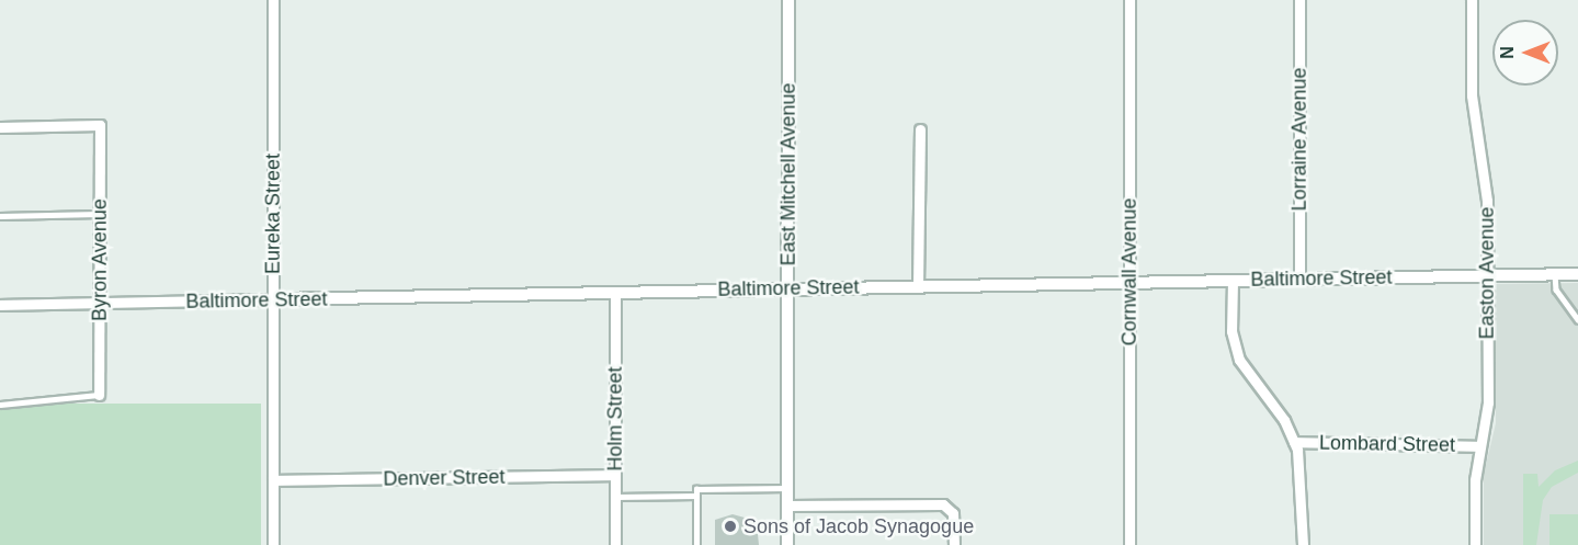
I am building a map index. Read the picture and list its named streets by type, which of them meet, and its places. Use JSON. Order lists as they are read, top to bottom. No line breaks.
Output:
{"streets":{"street":["Lorraine Avenue","East Mitchell Avenue","Eureka Street","Byron Avenue","Cornwall Avenue","Easton Avenue","Baltimore Street","Holm Street","Lombard Street","Denver Street"]},"crossings":[["Lorraine Avenue","Baltimore Street"],["East Mitchell Avenue","Baltimore Street"],["Eureka Street","Baltimore Street"],["Eureka Street","Denver Street"],["Byron Avenue","Baltimore Street"],["Cornwall Avenue","Baltimore Street"],["Easton Avenue","Baltimore Street"],["Easton Avenue","Lombard Street"],["Baltimore Street","Holm Street"],["Holm Street","Denver Street"]],"places":["Sons of Jacob Synagogue"],"north":"left"}
